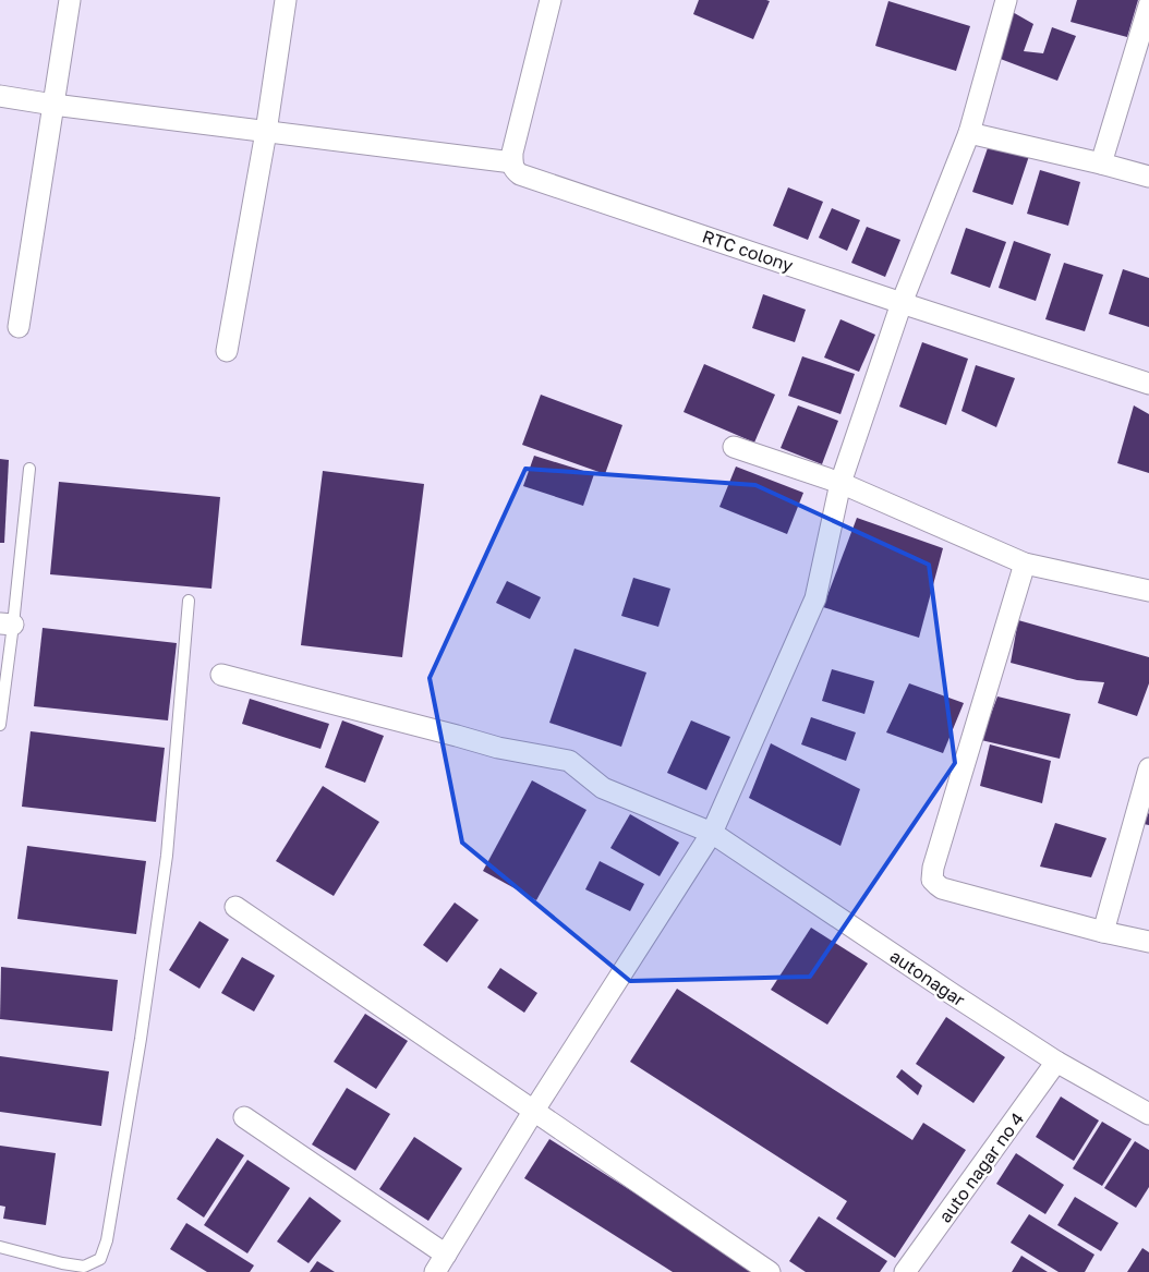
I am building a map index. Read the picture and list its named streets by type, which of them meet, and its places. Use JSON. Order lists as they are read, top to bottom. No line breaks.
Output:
{"streets":{"street":["RTC colony","autonagar","auto nagar no 4"]},"crossings":[["autonagar","auto nagar no 4"]]}
